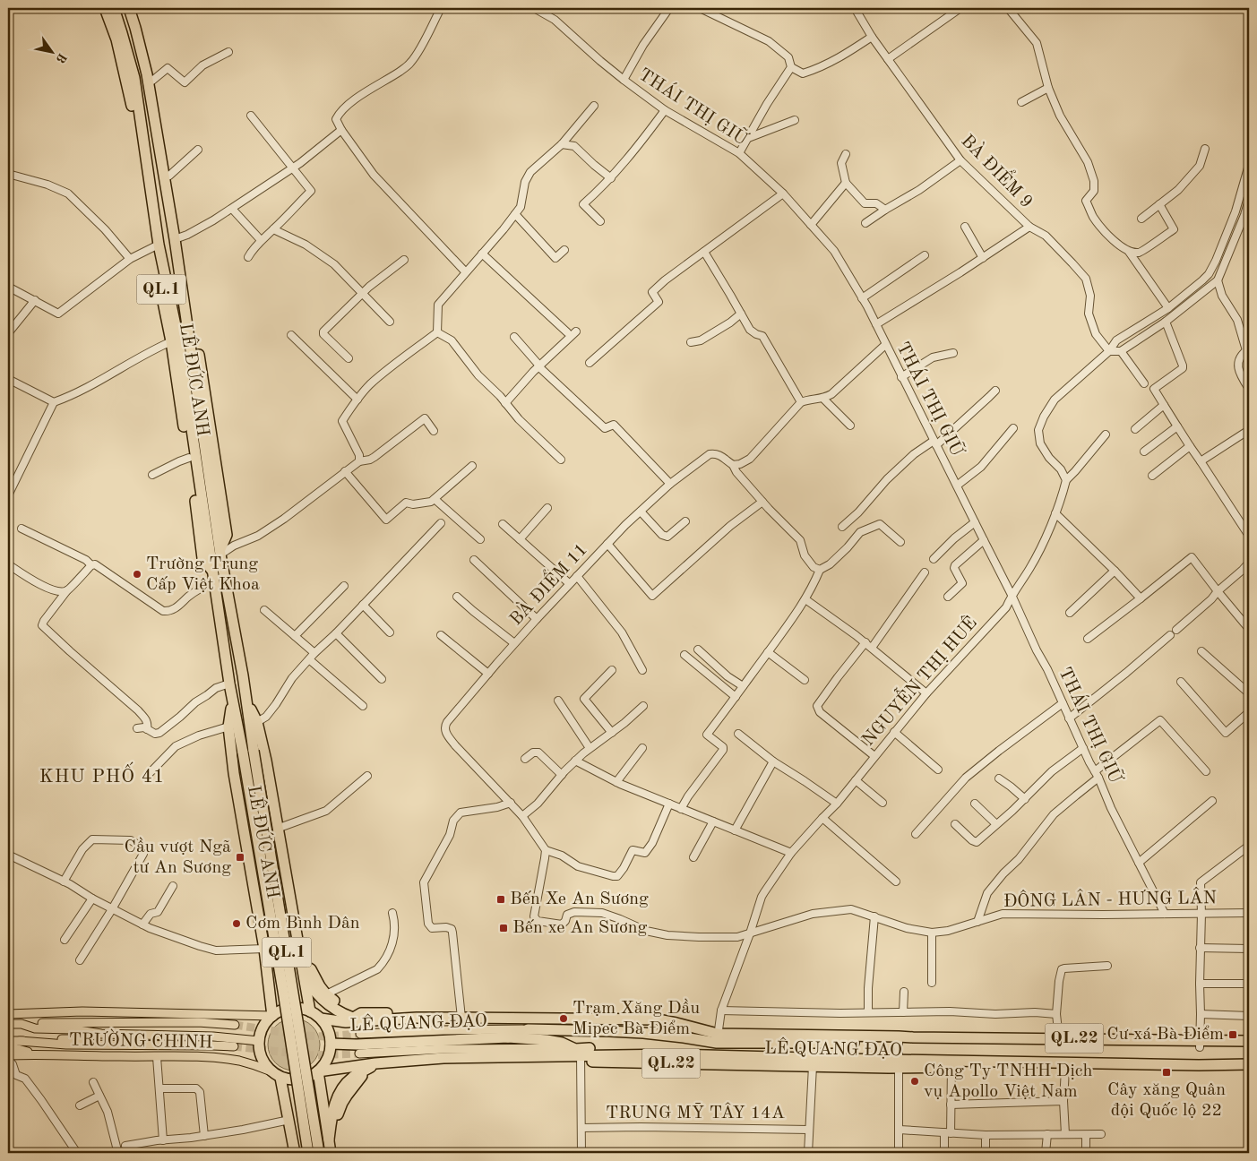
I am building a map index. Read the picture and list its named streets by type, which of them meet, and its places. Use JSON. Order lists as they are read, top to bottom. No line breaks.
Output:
{"streets":{"highway":["QL.1","LÊ ĐỨC ANH","LÊ QUANG ĐẠO","QL.22"],"main road":["TRƯỜNG CHINH"],"street":["THÁI THỊ GIỮ","BÀ ĐIỂM 9","BÀ ĐIỂM 11","NGUYỄN THỊ HUÊ","ĐÔNG LÂN - HƯNG LÂN","TRUNG MỸ TÂY 14A"]},"crossings":[["THÁI THỊ GIỮ","NGUYỄN THỊ HUÊ"],["THÁI THỊ GIỮ","ĐÔNG LÂN - HƯNG LÂN"],["QL.1","LÊ ĐỨC ANH"],["LÊ ĐỨC ANH","LÊ QUANG ĐẠO"],["LÊ ĐỨC ANH","TRƯỜNG CHINH"],["BÀ ĐIỂM 11","ĐÔNG LÂN - HƯNG LÂN"],["NGUYỄN THỊ HUÊ","ĐÔNG LÂN - HƯNG LÂN"],["NGUYỄN THỊ HUÊ","LÊ QUANG ĐẠO"],["LÊ QUANG ĐẠO","TRƯỜNG CHINH"]],"districts":["KHU PHỐ 41"],"places":{"other":["Trường Trung Cấp Việt Khoa","Cơm Bình Dân","Trạm Xăng Dầu Mipec Bà Điểm","Công Ty TNHH Dịch vụ Apollo Việt Nam"],"transit":["Cầu vượt Ngã tư An Sương","Bến Xe An Sương","Bến xe An Sương","Cư xá Bà Điểm","Cây xăng Quân đội Quốc lộ 22"]},"north":"bottom right"}
